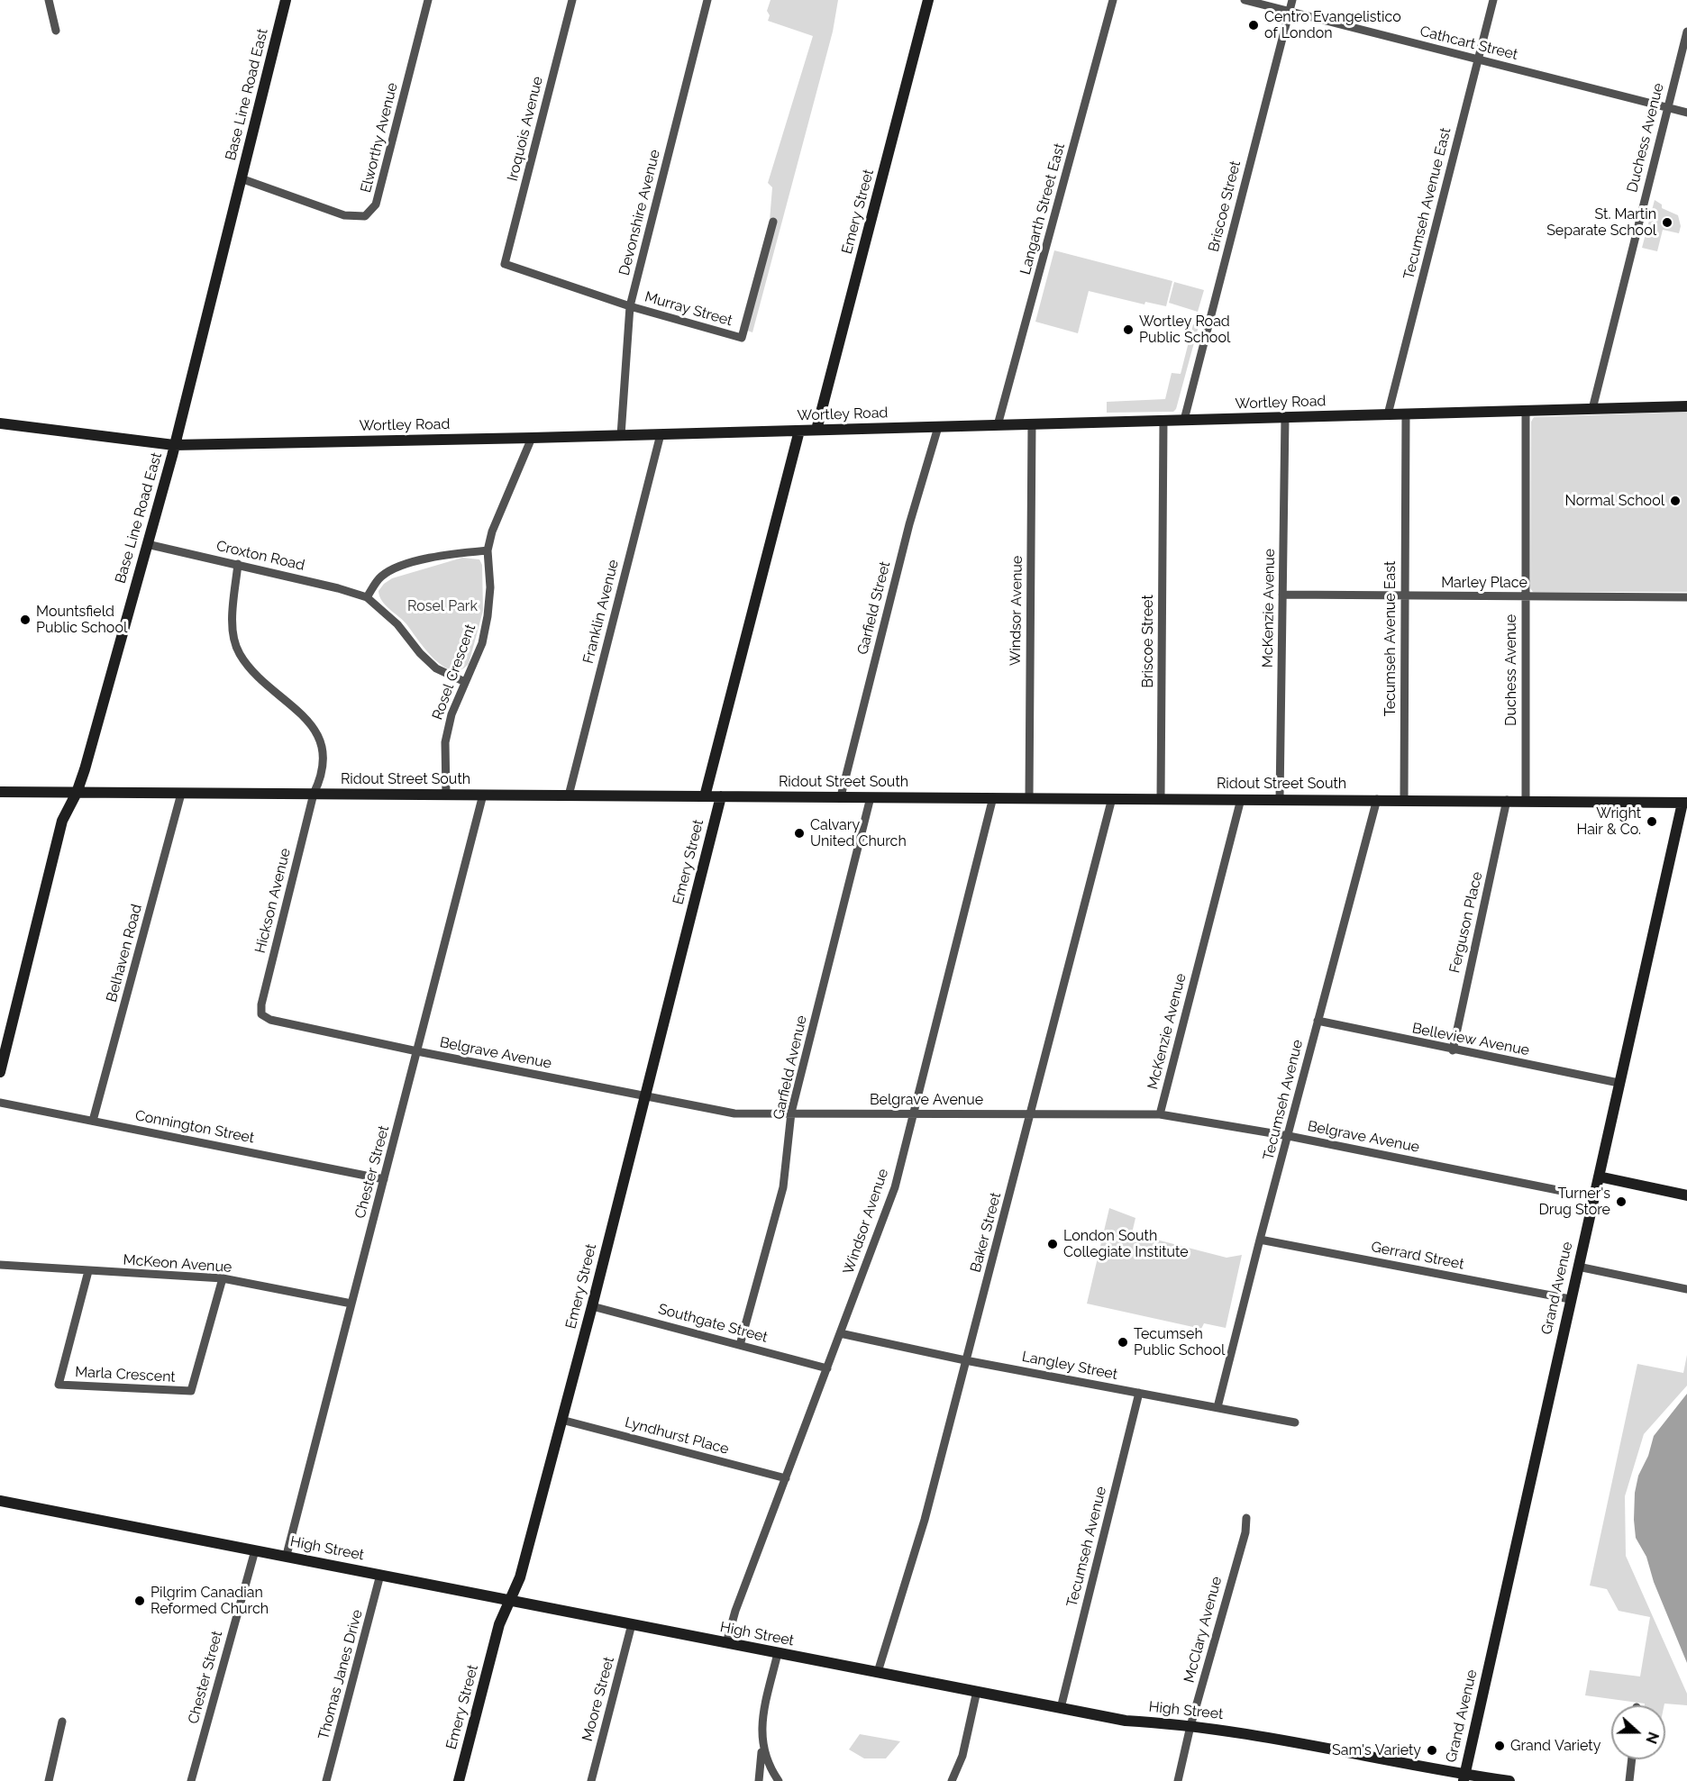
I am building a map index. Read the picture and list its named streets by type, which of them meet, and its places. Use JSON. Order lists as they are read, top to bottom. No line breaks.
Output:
{"streets":{"street":["Cathcart Street","Base Line Road East","Iroquois Avenue","Elworthy Avenue","Duchess Avenue","Tecumseh Avenue East","Briscoe Street","Langarth Street East","Emery Street","Devonshire Avenue","Murray Street","Wortley Road","Croxton Road","Marley Place","Garfield Street","McKenzie Avenue","Windsor Avenue","Franklin Avenue","Rosel Crescent","Ridout Street South","Hickson Avenue","Ferguson Place","Belhaven Road","Belleview Avenue","Belgrave Avenue","Garfield Avenue","Tecumseh Avenue","Connington Street","Chester Street","Baker Street","Gerrard Street","McKeon Avenue","Grand Avenue","Southgate Street","Langley Street","Marla Crescent","Lyndhurst Place","High Street","McClary Avenue","Thomas Janes Drive","Moore Street"]},"crossings":[["Cathcart Street","Duchess Avenue"],["Cathcart Street","Tecumseh Avenue East"],["Cathcart Street","Briscoe Street"],["Base Line Road East","Elworthy Avenue"],["Base Line Road East","Wortley Road"],["Base Line Road East","Croxton Road"],["Base Line Road East","Ridout Street South"],["Iroquois Avenue","Murray Street"],["Duchess Avenue","Wortley Road"],["Duchess Avenue","Marley Place"],["Duchess Avenue","Ridout Street South"],["Tecumseh Avenue East","Wortley Road"],["Tecumseh Avenue East","Marley Place"],["Tecumseh Avenue East","Ridout Street South"],["Briscoe Street","Wortley Road"],["Briscoe Street","Ridout Street South"],["Langarth Street East","Wortley Road"],["Emery Street","Wortley Road"],["Emery Street","Ridout Street South"],["Emery Street","Belgrave Avenue"],["Emery Street","Southgate Street"],["Emery Street","Lyndhurst Place"],["Emery Street","High Street"],["Devonshire Avenue","Murray Street"],["Devonshire Avenue","Wortley Road"],["Wortley Road","Garfield Street"],["Wortley Road","McKenzie Avenue"],["Wortley Road","Windsor Avenue"],["Wortley Road","Franklin Avenue"],["Wortley Road","Rosel Crescent"],["Croxton Road","Rosel Crescent"],["Croxton Road","Hickson Avenue"],["Marley Place","McKenzie Avenue"],["Garfield Street","Ridout Street South"],["McKenzie Avenue","Ridout Street South"],["McKenzie Avenue","Belgrave Avenue"],["Windsor Avenue","Ridout Street South"],["Windsor Avenue","Belgrave Avenue"],["Windsor Avenue","Southgate Street"],["Windsor Avenue","Langley Street"],["Windsor Avenue","Lyndhurst Place"],["Windsor Avenue","High Street"],["Franklin Avenue","Ridout Street South"],["Rosel Crescent","Ridout Street South"],["Ridout Street South","Hickson Avenue"],["Ridout Street South","Ferguson Place"],["Ridout Street South","Belhaven Road"],["Ridout Street South","Garfield Avenue"],["Ridout Street South","Tecumseh Avenue"],["Ridout Street South","Chester Street"],["Ridout Street South","Baker Street"],["Ridout Street South","Grand Avenue"],["Hickson Avenue","Belgrave Avenue"],["Ferguson Place","Belleview Avenue"],["Belhaven Road","Connington Street"],["Belleview Avenue","Tecumseh Avenue"],["Belleview Avenue","Grand Avenue"],["Belgrave Avenue","Garfield Avenue"],["Belgrave Avenue","Tecumseh Avenue"],["Belgrave Avenue","Chester Street"],["Belgrave Avenue","Baker Street"],["Belgrave Avenue","Grand Avenue"],["Garfield Avenue","Southgate Street"],["Tecumseh Avenue","Gerrard Street"],["Tecumseh Avenue","Langley Street"],["Tecumseh Avenue","High Street"],["Connington Street","Chester Street"],["Chester Street","McKeon Avenue"],["Chester Street","High Street"],["Baker Street","Langley Street"],["Baker Street","High Street"],["Gerrard Street","Grand Avenue"],["McKeon Avenue","Marla Crescent"],["Grand Avenue","High Street"],["High Street","McClary Avenue"],["High Street","Thomas Janes Drive"],["High Street","Moore Street"]],"parks":["Rosel Park"],"places":["Centro Evangelistico of London","St. Martin Separate School","Wortley Road Public School","Normal School","Mountsfield Public School","Wright Hair & Co.","Calvary United Church","Turner's Drug Store","London South Collegiate Institute","Tecumseh Public School","Pilgrim Canadian Reformed Church","Grand Variety","Sam's Variety"],"north":"right"}
